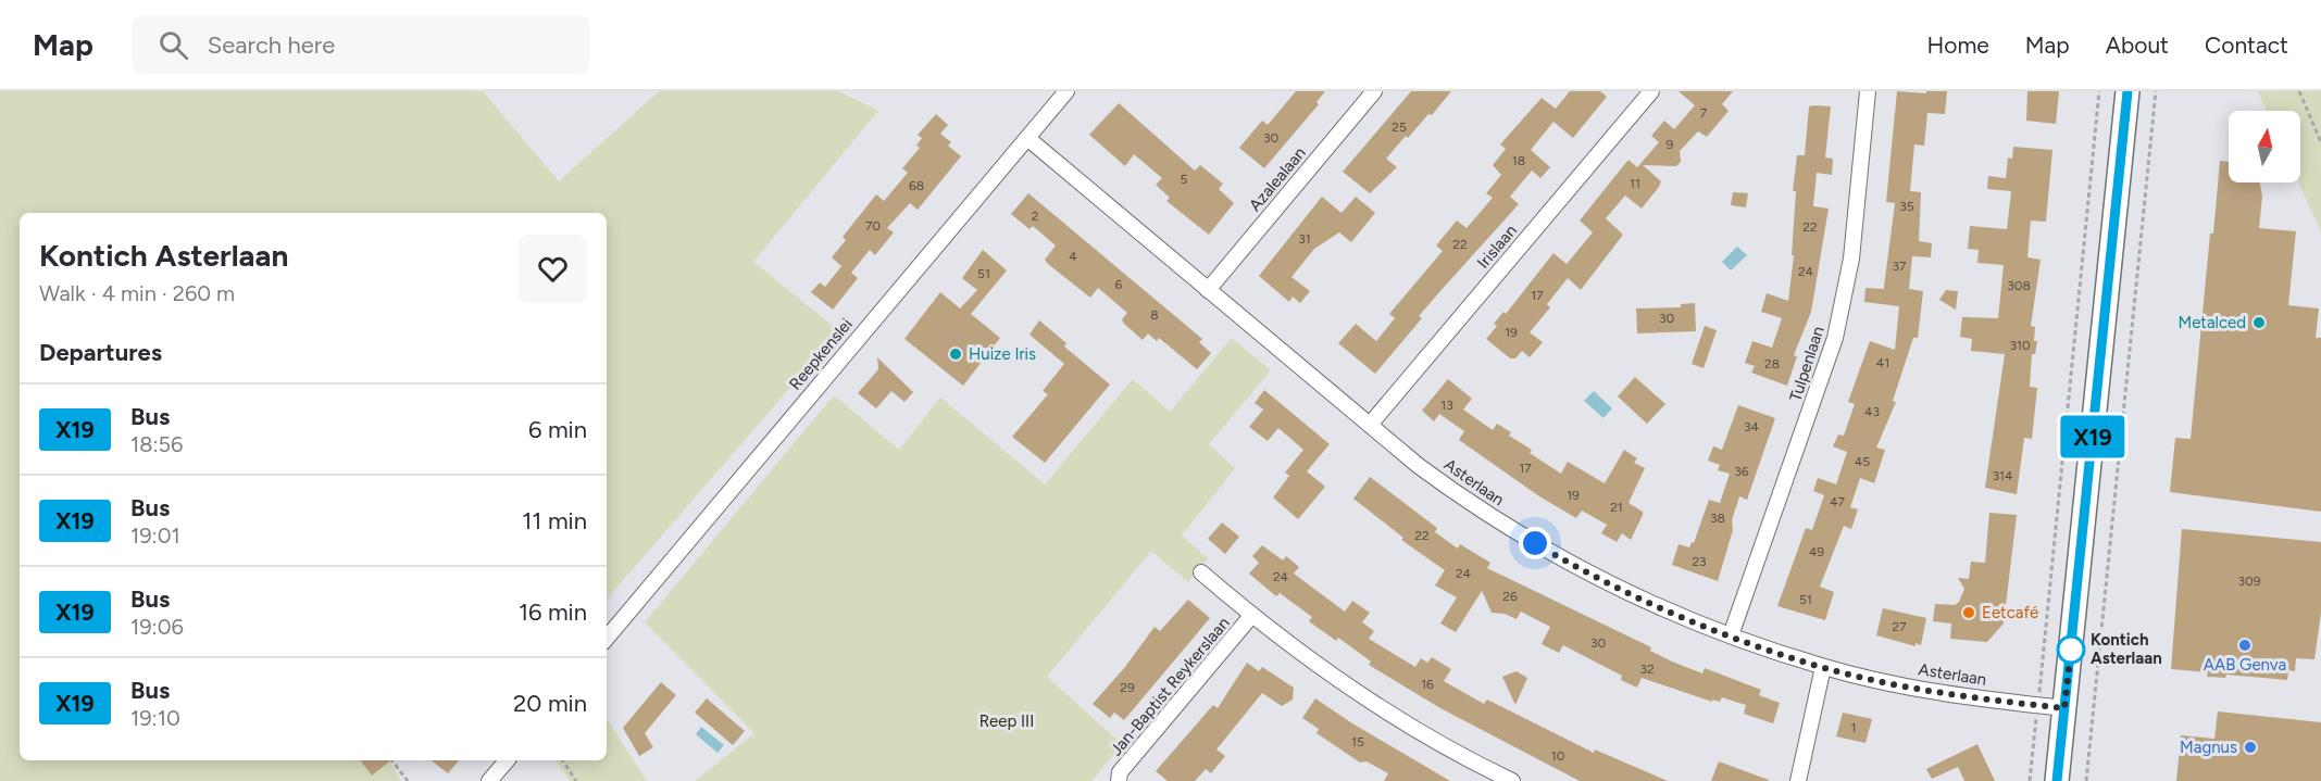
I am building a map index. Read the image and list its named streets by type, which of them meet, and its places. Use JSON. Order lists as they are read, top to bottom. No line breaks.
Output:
{"streets":{"street":["Azalealaan","Irislaan","Reepkenslei","Tulpenlaan","Asterlaan","Jan-Baptist Reykerslaan"]},"crossings":[["Azalealaan","Asterlaan"],["Irislaan","Asterlaan"],["Reepkenslei","Asterlaan"],["Tulpenlaan","Asterlaan"]],"parks":["Reep III"],"places":["Metalced","Huize Iris","Eetcafé","AAB Genva","Kontich Asterlaan","Magnus"],"lines":["bus line X19"],"house_numbers":["7","25","30","9","18","5","11","68","35","2","70","22","31","22","4","37","24","51","6","308","17","8","30","19","310","41","28","13","43","34","45","17","36","314","19","47","21","38","22","49","23","24","24","309","26","51","27","30","32","16","29","1","15","10"],"north":"top","page":{"header":"Map","search":"Search here","nav":["Home","Map","About","Contact"],"on_map":"X19","heading":[["Kontich Asterlaan","Walk · 4 min · 260 m"],"Departures"],"list":[{"mark":"X19","name":"Bus","note":"18:56","value":"6 min"},{"mark":"X19","name":"Bus","note":"19:01","value":"11 min"},{"mark":"X19","name":"Bus","note":"19:06","value":"16 min"},{"mark":"X19","name":"Bus","note":"19:10","value":"20 min"}]}}
